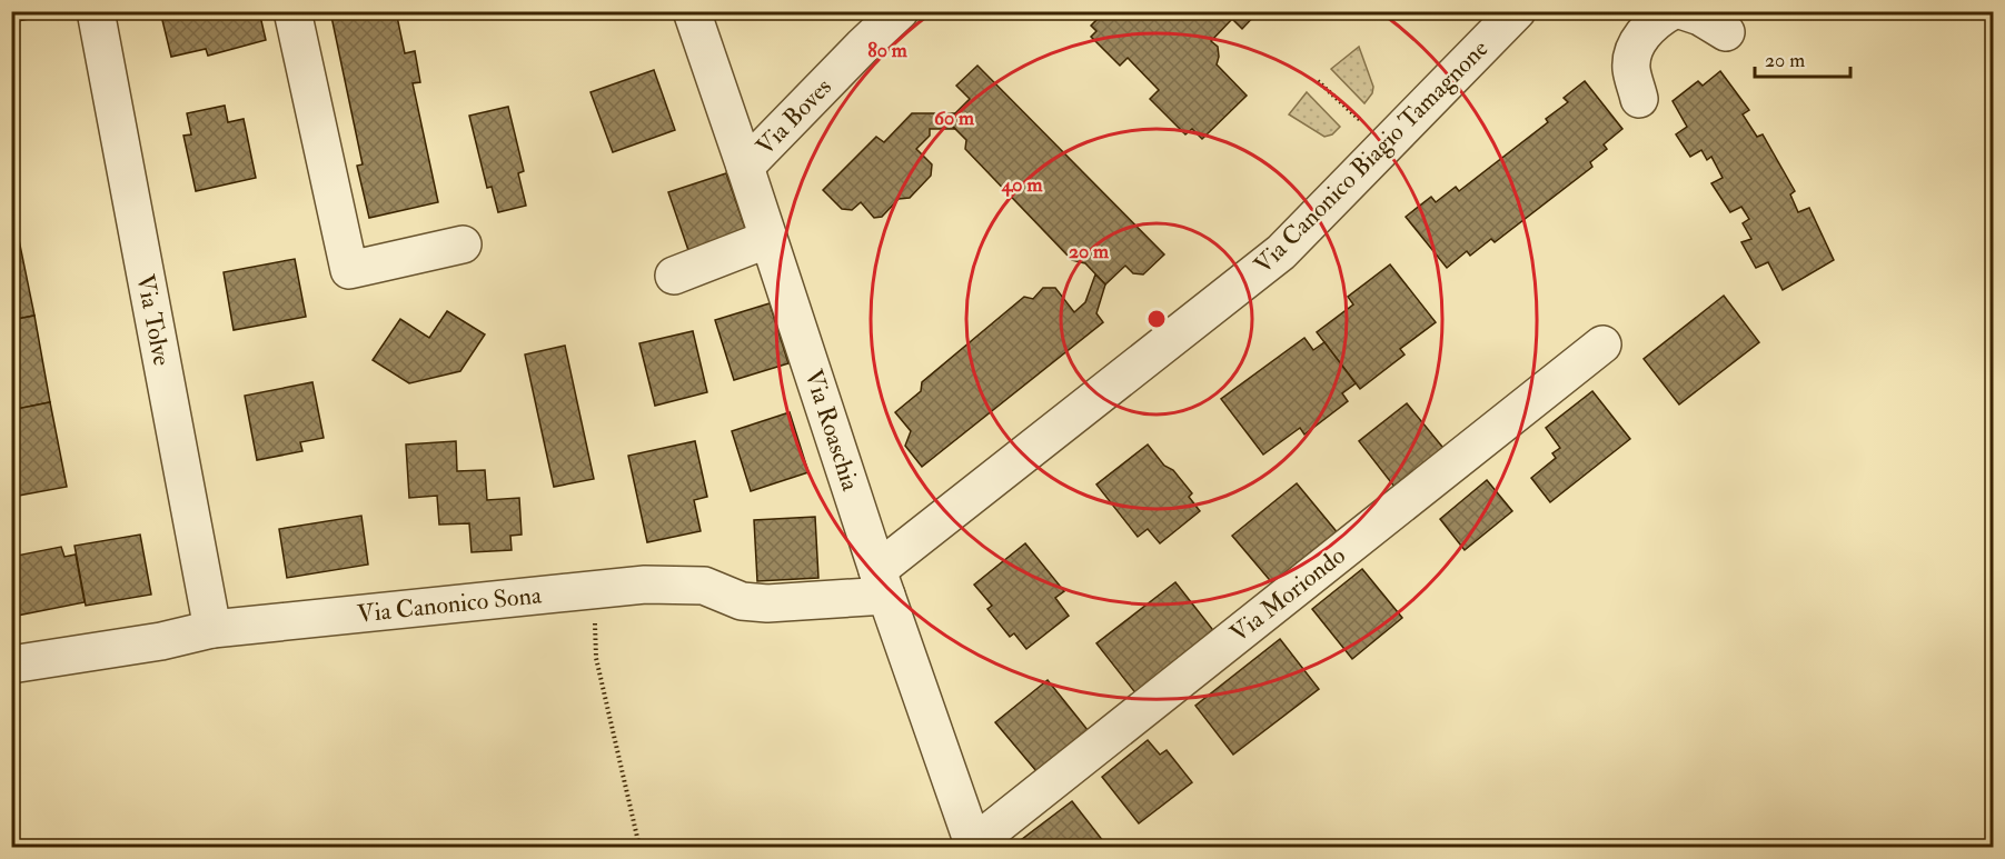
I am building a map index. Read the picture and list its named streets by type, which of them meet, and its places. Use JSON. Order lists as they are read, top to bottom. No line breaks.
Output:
{"streets":{"street":["Via Boves","Via Canonico Biagio Tamagnone","Via Tolve","Via Roaschia","Via Moriondo","Via Canonico Sona"]},"crossings":[["Via Boves","Via Roaschia"],["Via Canonico Biagio Tamagnone","Via Roaschia"],["Via Canonico Biagio Tamagnone","Via Canonico Sona"],["Via Tolve","Via Canonico Sona"],["Via Roaschia","Via Moriondo"],["Via Roaschia","Via Canonico Sona"]],"scale_bar":"20 m","rings":["80 m","60 m","40 m","20 m"]}
